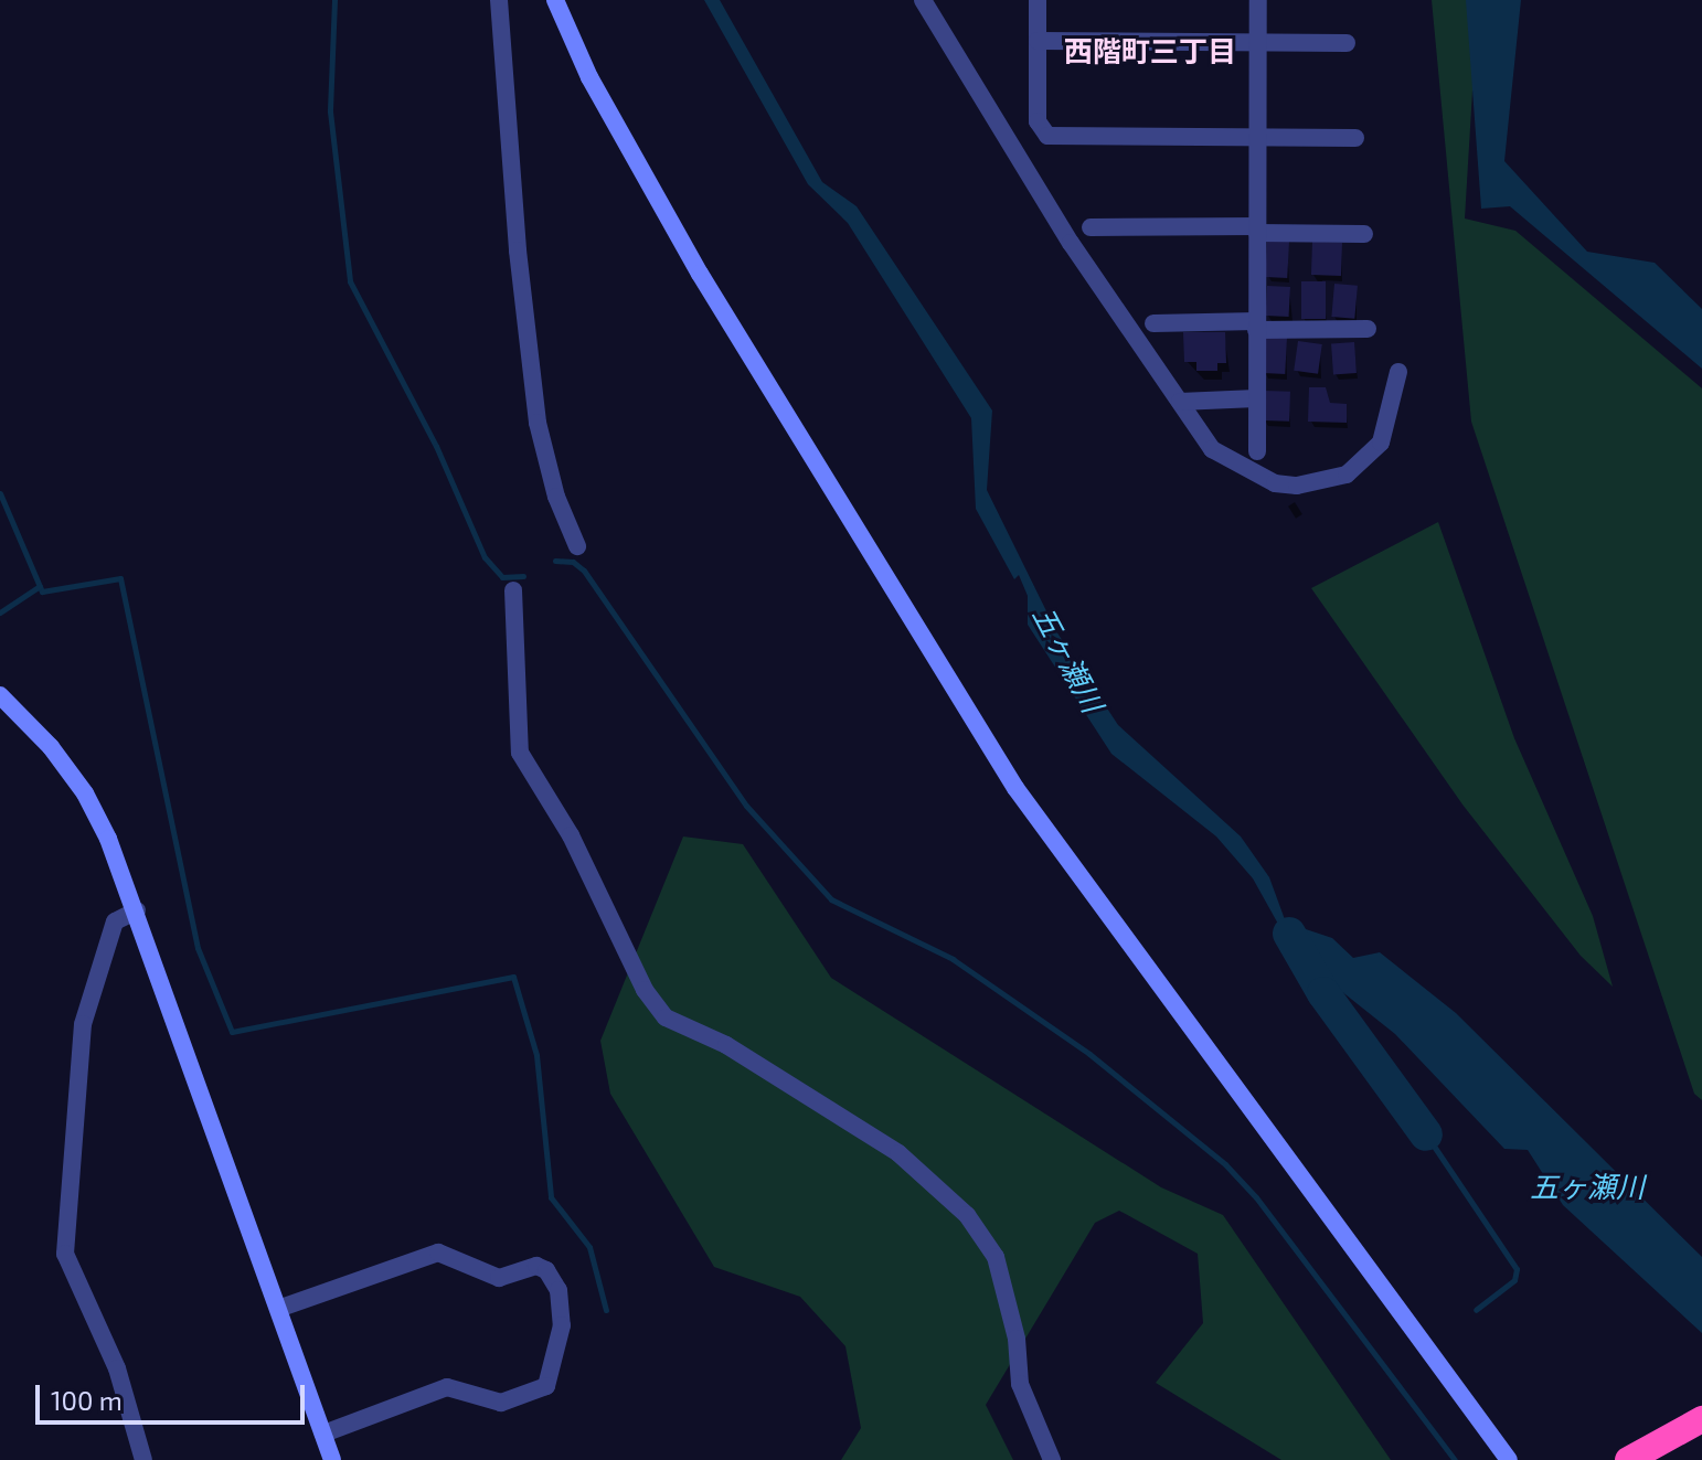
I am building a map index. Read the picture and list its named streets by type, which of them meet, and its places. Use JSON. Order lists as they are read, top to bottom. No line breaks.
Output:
{"districts":["西階町三丁目"],"water":["五ヶ瀬川"],"scale_bar":"100 m"}
